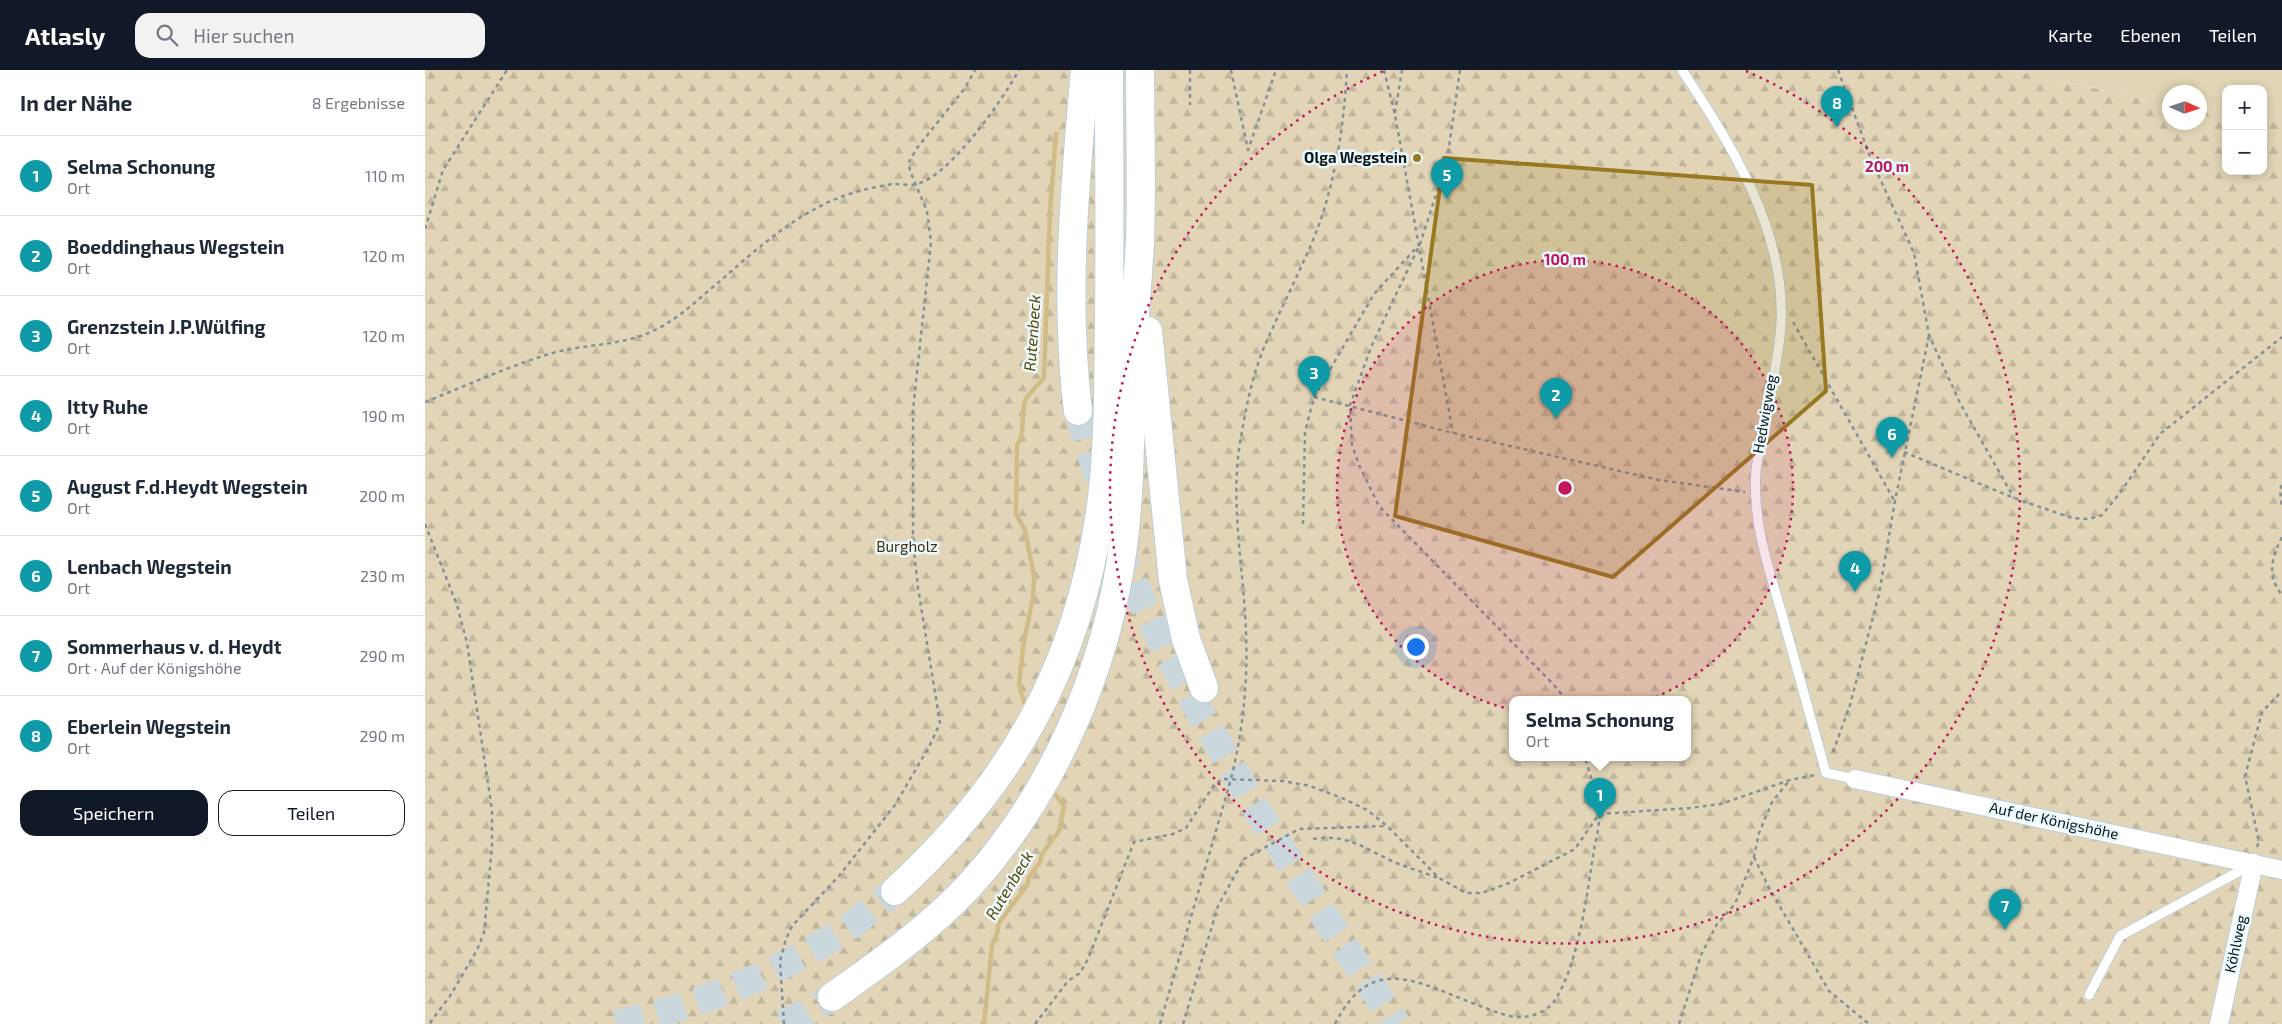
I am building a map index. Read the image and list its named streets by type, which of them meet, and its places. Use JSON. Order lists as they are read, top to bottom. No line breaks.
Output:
{"streets":{"street":["Auf der Königshöhe","Köhlweg"],"lane":["Hedwigweg"]},"crossings":[["Auf der Königshöhe","Köhlweg"]],"water":["Rutenbeck"],"parks":["Burgholz"],"places":["Olga Wegstein"],"north":"right","page":{"header":"Atlasly","search":"Hier suchen","nav":["Karte","Ebenen","Teilen"],"heading":["In der Nähe","8 Ergebnisse"],"map_buttons":["+","−"],"pins":["8","5","3","2","6","4","1","7"],"list":[{"mark":"1","name":"Selma Schonung","note":"Ort","value":"110 m"},{"mark":"2","name":"Boeddinghaus Wegstein","note":"Ort","value":"120 m"},{"mark":"3","name":"Grenzstein J.P.Wülfing","note":"Ort","value":"120 m"},{"mark":"4","name":"Itty Ruhe","note":"Ort","value":"190 m"},{"mark":"5","name":"August F.d.Heydt Wegstein","note":"Ort","value":"200 m"},{"mark":"6","name":"Lenbach Wegstein","note":"Ort","value":"230 m"},{"mark":"7","name":"Sommerhaus v. d. Heydt","note":"Ort · Auf der Königshöhe","value":"290 m"},{"mark":"8","name":"Eberlein Wegstein","note":"Ort","value":"290 m"}],"popup":["Selma Schonung","Ort"],"buttons":["Speichern","Teilen"]},"rings":["200 m","100 m"]}
